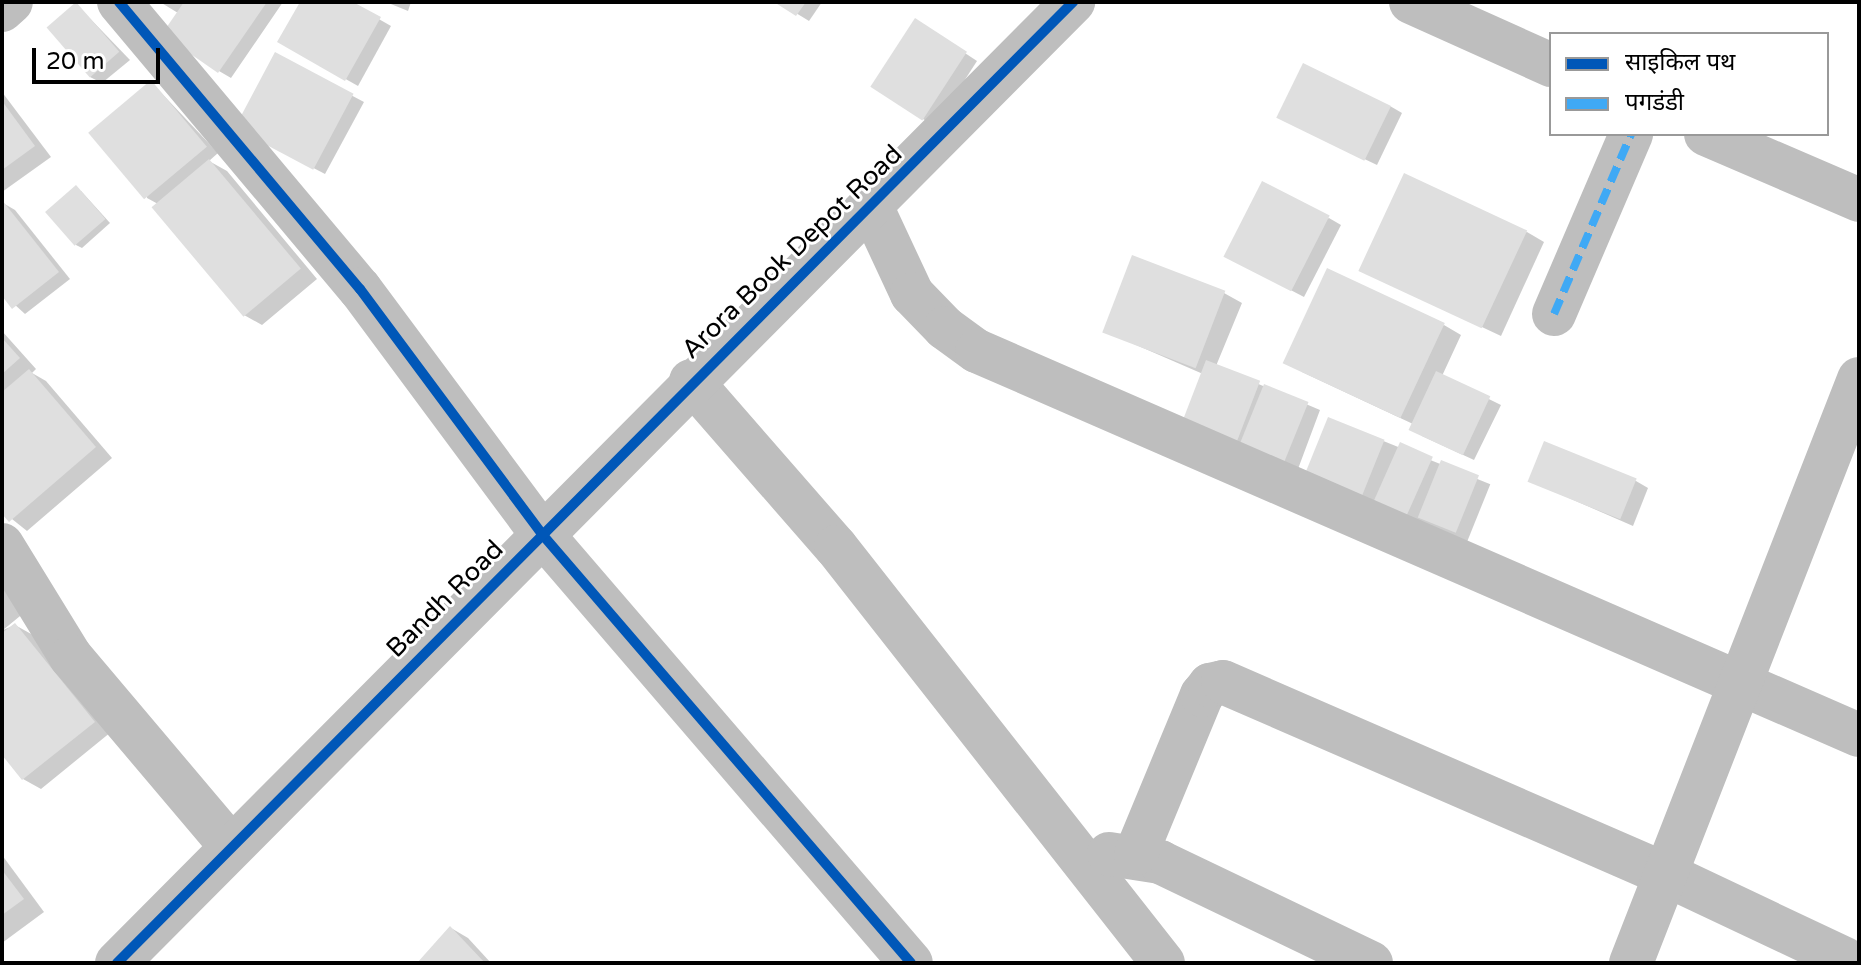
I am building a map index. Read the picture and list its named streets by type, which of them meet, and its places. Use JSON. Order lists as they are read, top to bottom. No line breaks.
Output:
{"streets":{"street":["Arora Book Depot Road","Bandh Road"]},"crossings":[["Arora Book Depot Road","Bandh Road"]],"legend":["साइकिल पथ","पगडंडी"],"scale_bar":"20 m"}
